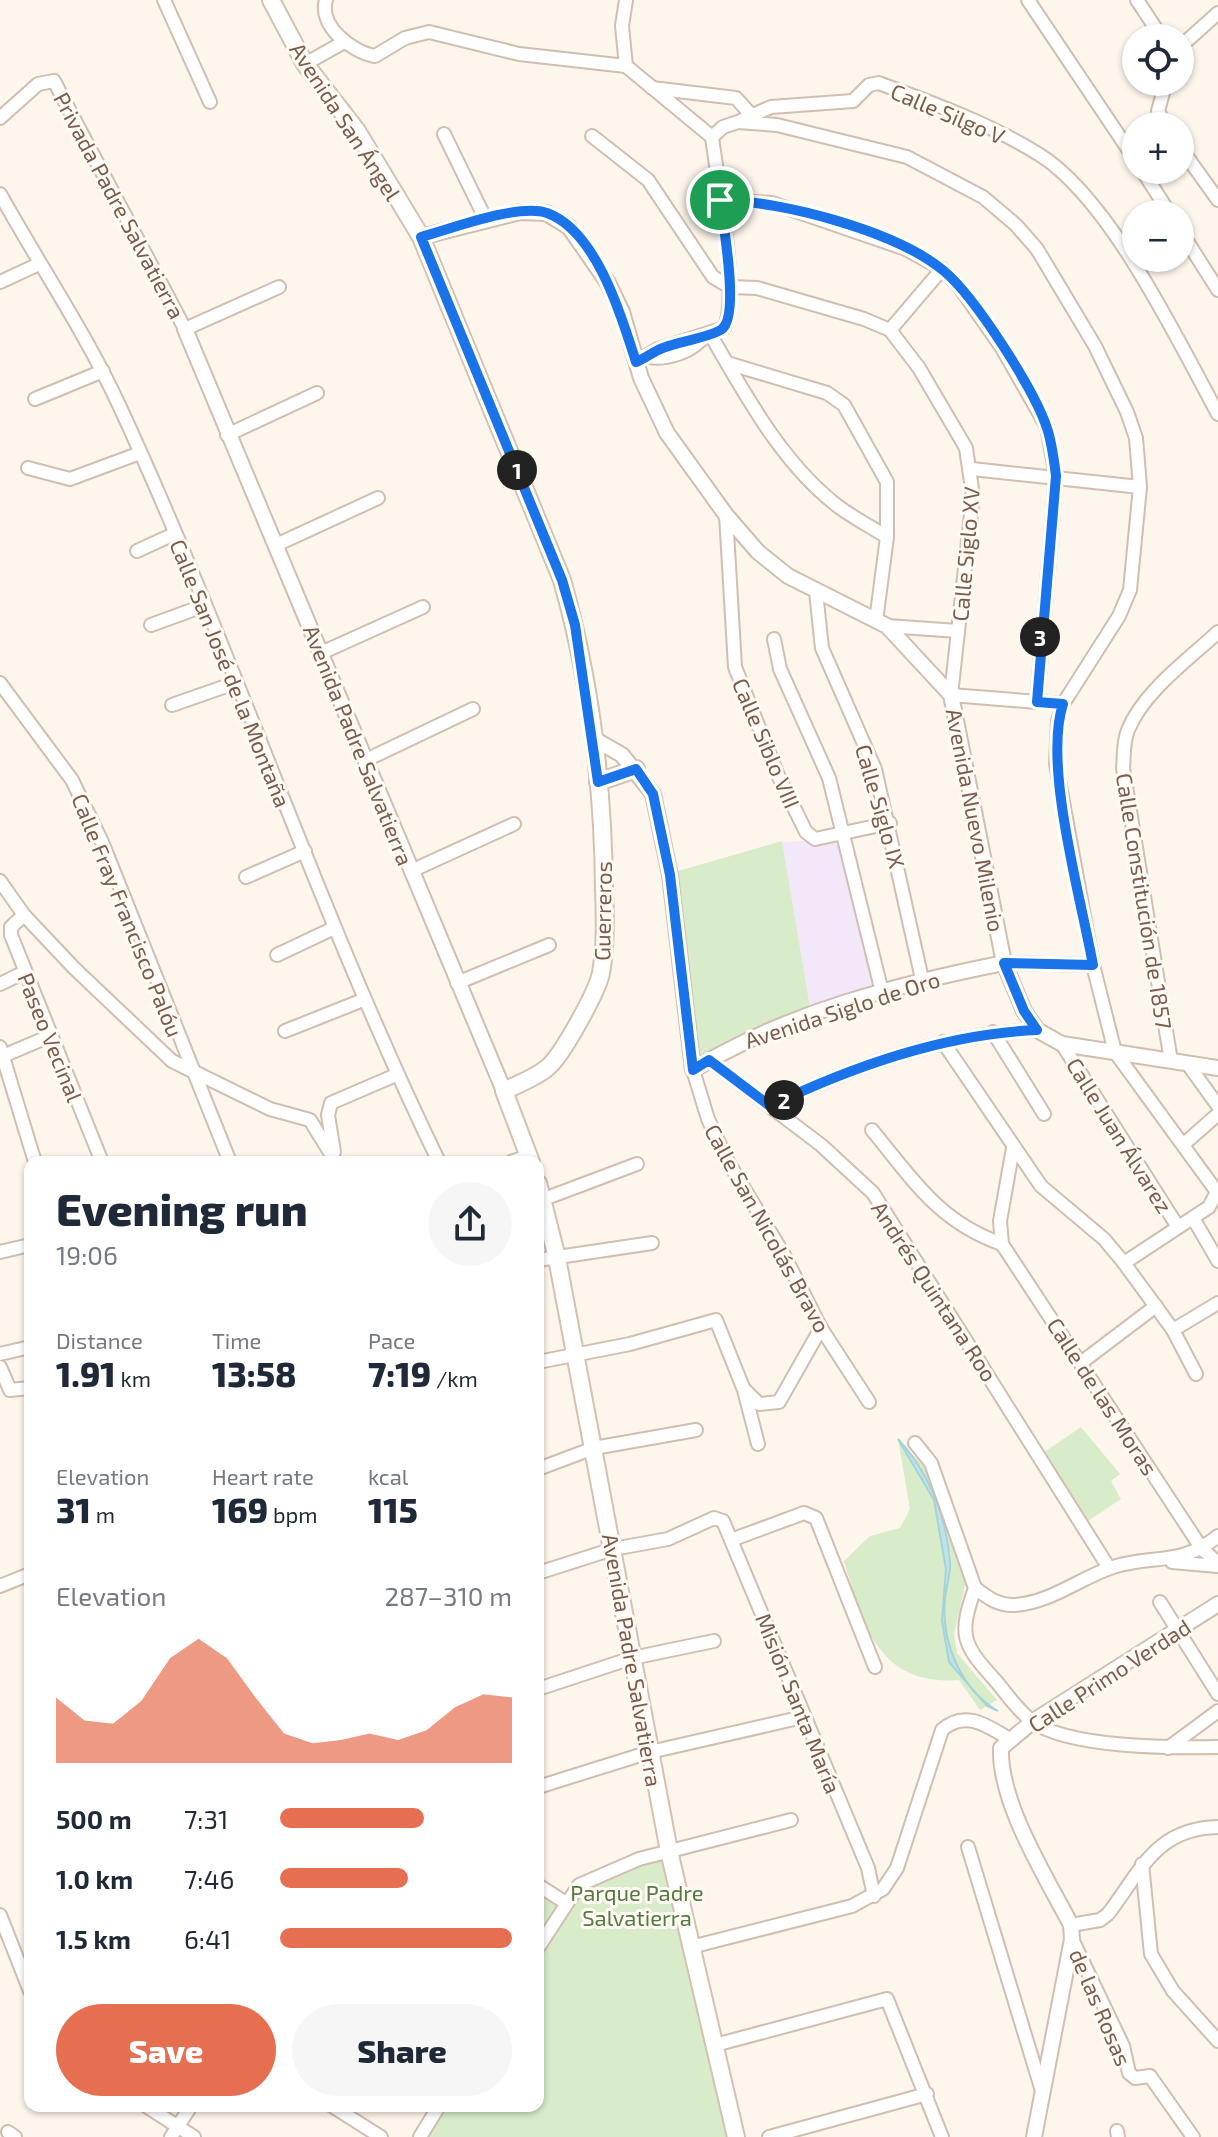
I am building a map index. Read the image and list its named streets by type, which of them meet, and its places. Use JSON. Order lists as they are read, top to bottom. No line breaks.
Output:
{"streets":{"main road":["Avenida San Ángel","Avenida Padre Salvatierra","Guerreros"],"street":["Calle Silgo V","Privada Padre Salvatierra","Calle Siglo XV","Calle San José de la Montaña","Calle Siblo VIII","Calle Siglo IX","Avenida Nuevo Milenio","Calle Constitución de 1857","Calle Fray Francisco Palóu","Avenida Siglo de Oro","Paseo Vecinal","Calle Juan Álvarez","Calle San Nicolás Bravo","Andrés Quintana Roo","Calle de las Moras","Calle Primo Verdad","Misión Santa María","de las Rosas"]},"crossings":[["Avenida San Ángel","Avenida Nuevo Milenio"],["Avenida San Ángel","Guerreros"],["Avenida San Ángel","Calle San Nicolás Bravo"],["Privada Padre Salvatierra","Avenida Padre Salvatierra"],["Calle Siglo XV","Avenida Nuevo Milenio"],["Calle Siblo VIII","Calle Siglo IX"],["Calle Siblo VIII","Avenida Nuevo Milenio"],["Avenida Padre Salvatierra","Guerreros"],["Avenida Padre Salvatierra","Misión Santa María"],["Calle Siglo IX","Avenida Nuevo Milenio"],["Calle Siglo IX","Avenida Siglo de Oro"],["Avenida Nuevo Milenio","Avenida Siglo de Oro"],["Guerreros","Calle San Nicolás Bravo"],["Calle Fray Francisco Palóu","Paseo Vecinal"],["Avenida Siglo de Oro","Calle San Nicolás Bravo"],["Avenida Siglo de Oro","Andrés Quintana Roo"]],"parks":["Parque Padre Salvatierra"],"page":{"map_buttons":["+","−"],"pins":["1","3","2"],"heading":["Evening run","19:06"],"stats":[["Distance","1.91 km"],["Time","13:58"],["Pace","7:19 /km"],["Elevation","31 m"],["Heart rate","169 bpm"],["kcal","115"]],"chart":["Elevation","287–310 m"],"list":[{"name":"500 m","note":"7:31"},{"name":"1.0 km","note":"7:46"},{"name":"1.5 km","note":"6:41"}],"buttons":["Save","Share"]}}
